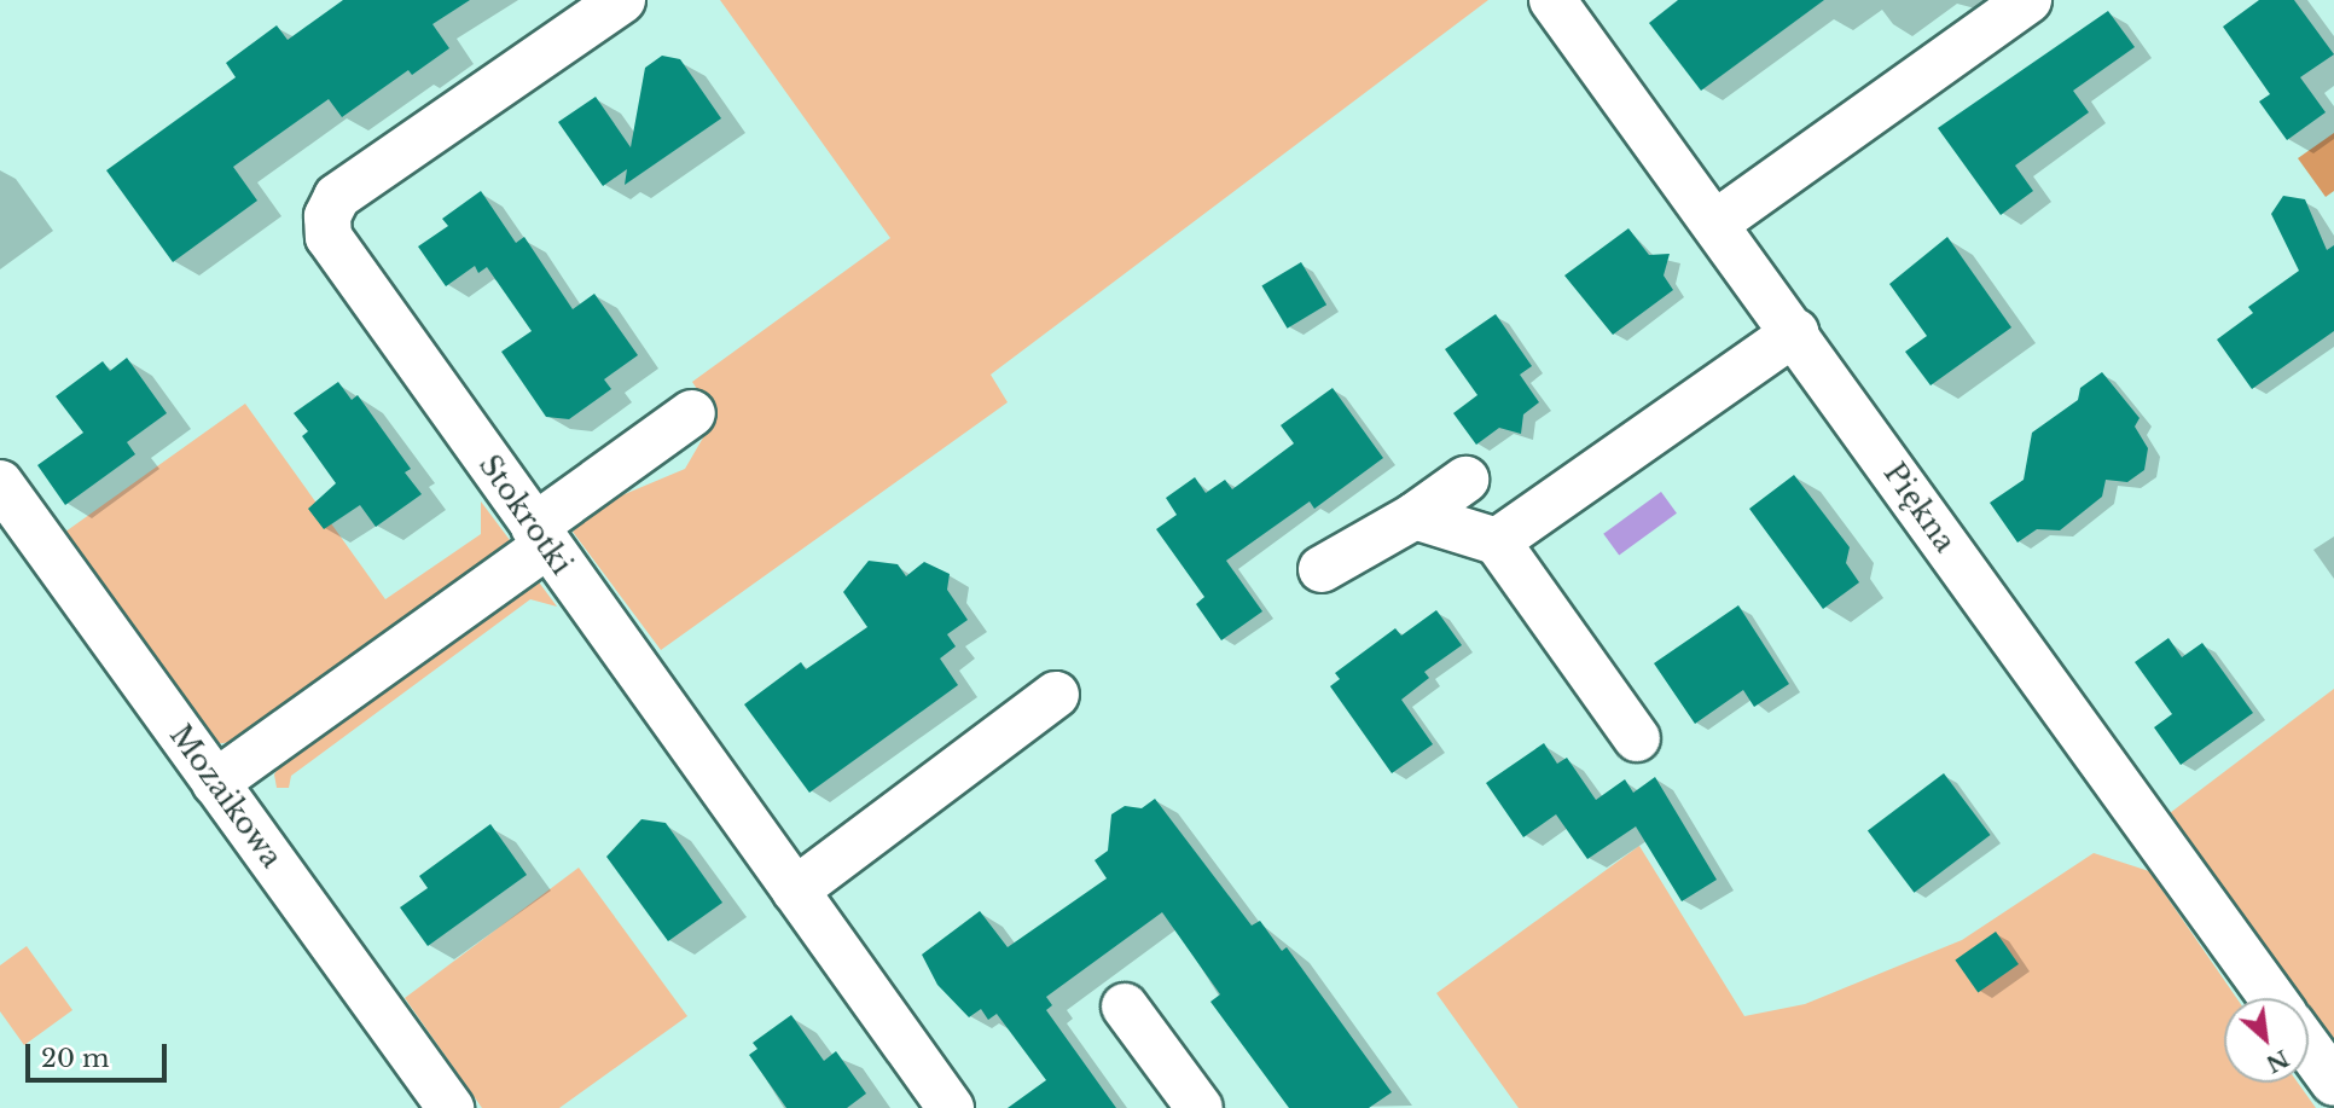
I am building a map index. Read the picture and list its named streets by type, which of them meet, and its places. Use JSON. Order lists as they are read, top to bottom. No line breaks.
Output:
{"streets":{"street":["Piękna","Stokrotki","Mozaikowa"]},"scale_bar":"20 m","north":"bottom right"}
